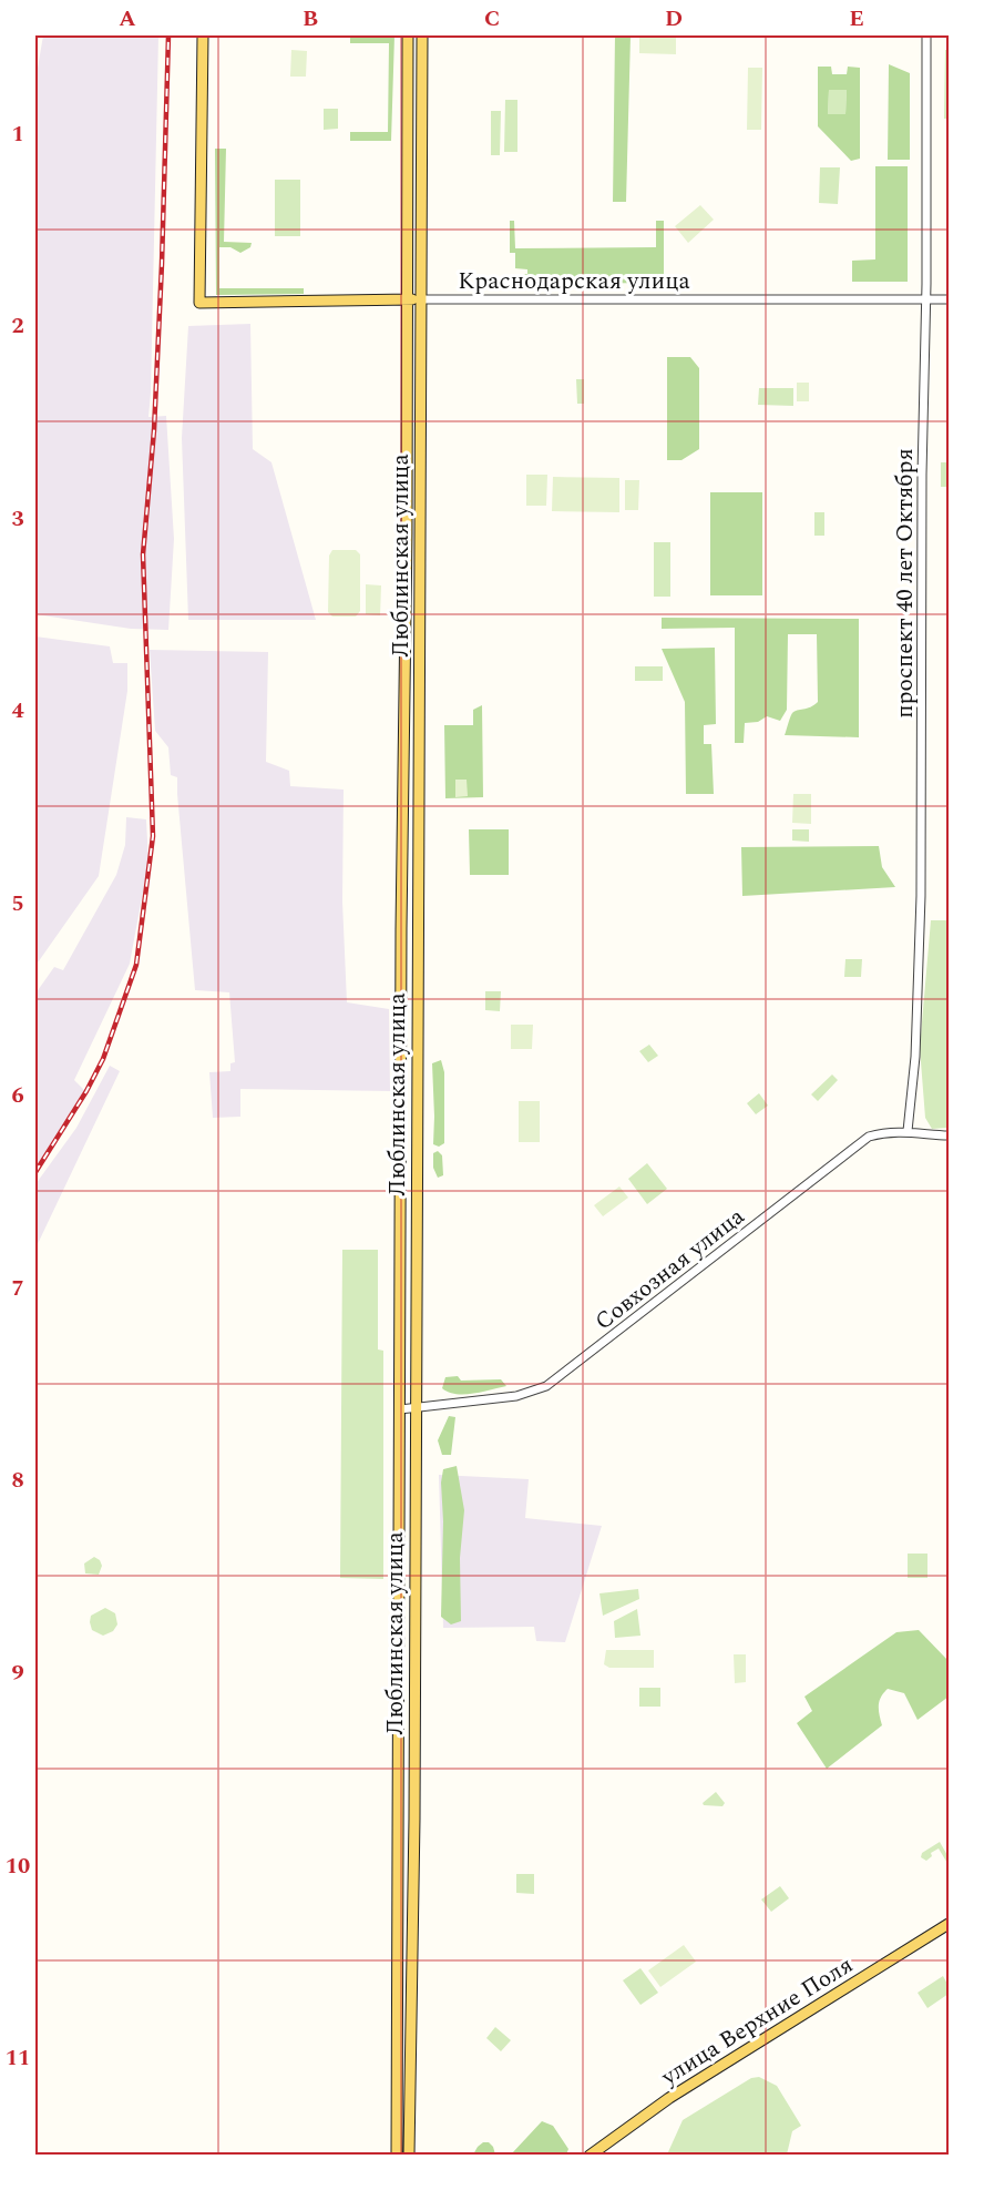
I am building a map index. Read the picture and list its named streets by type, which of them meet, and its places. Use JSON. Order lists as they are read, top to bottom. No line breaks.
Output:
{"streets":{"main road":["Краснодарская улица","Люблинская улица","улица Верхние Поля"],"street":["проспект 40 лет Октября","Совхозная улица"]},"crossings":[["Краснодарская улица","Люблинская улица"],["Краснодарская улица","проспект 40 лет Октября"],["Люблинская улица","Совхозная улица"],["проспект 40 лет Октября","Совхозная улица"]],"grid":{"columns":["A","B","C","D","E"],"rows":["1","2","3","4","5","6","7","8","9","10","11"]}}
